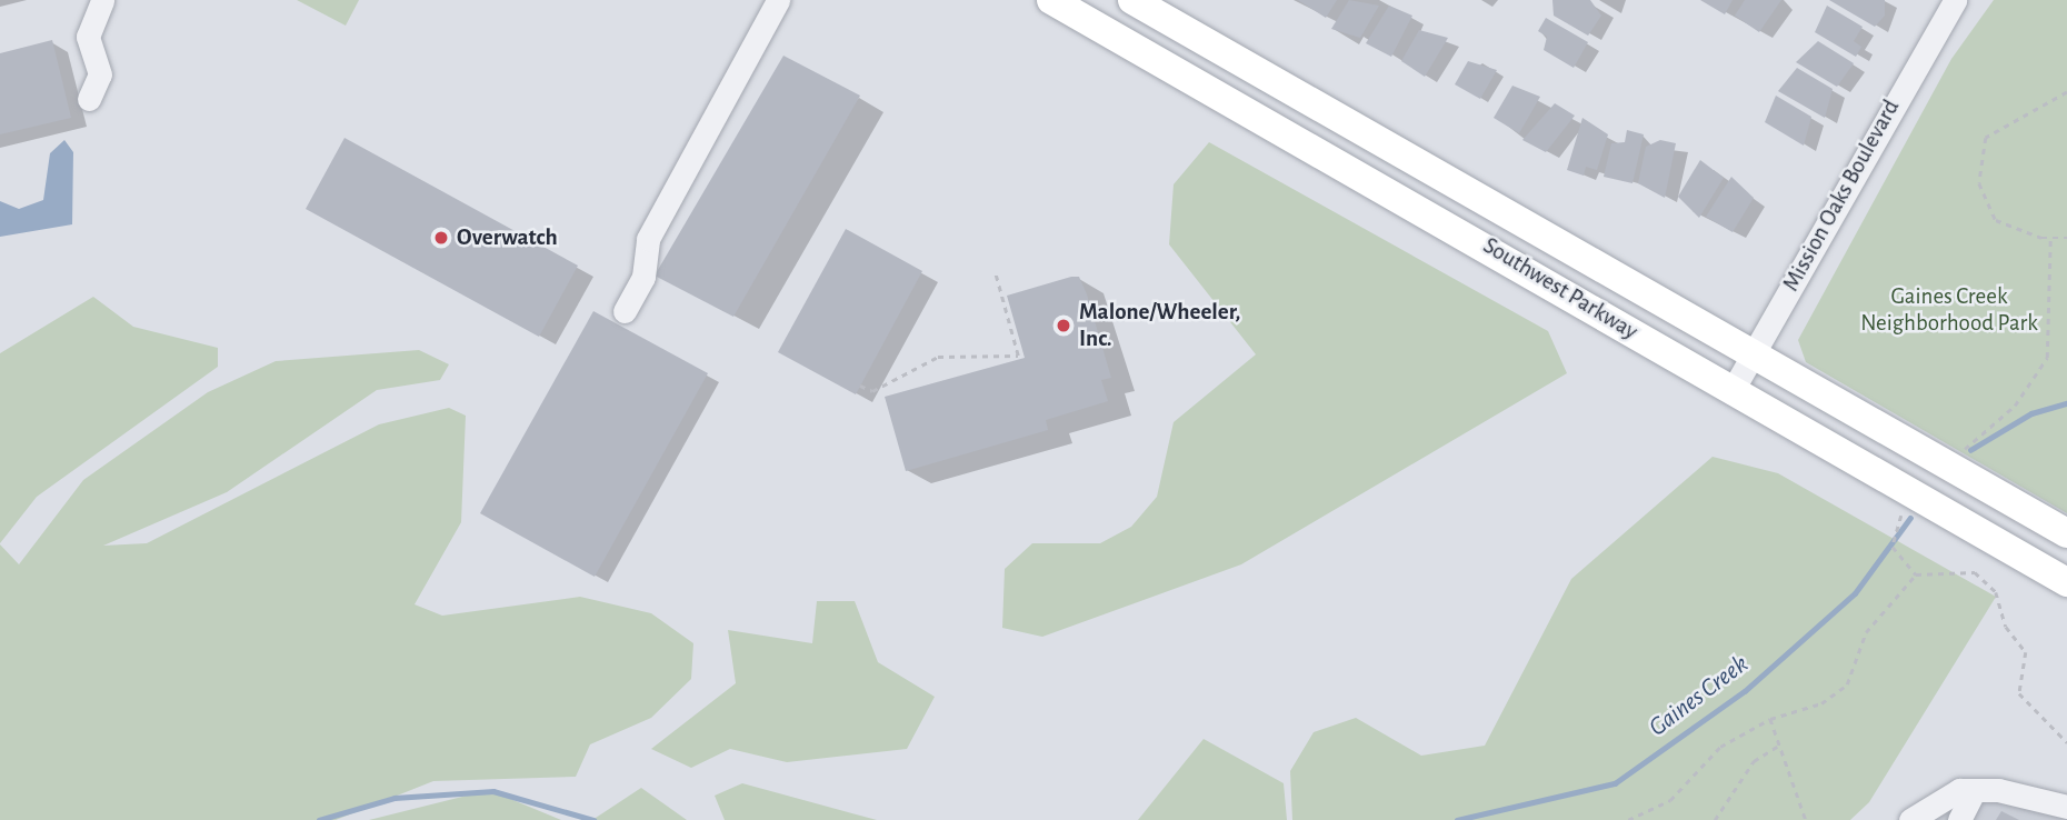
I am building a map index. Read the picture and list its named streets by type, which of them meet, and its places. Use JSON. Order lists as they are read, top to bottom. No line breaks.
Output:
{"streets":{"main road":["Southwest Parkway"],"street":["Mission Oaks Boulevard"]},"crossings":[["Mission Oaks Boulevard","Southwest Parkway"]],"water":["Gaines Creek"],"parks":["Gaines Creek Neighborhood Park"],"places":["Overwatch","Malone/Wheeler, Inc."]}
